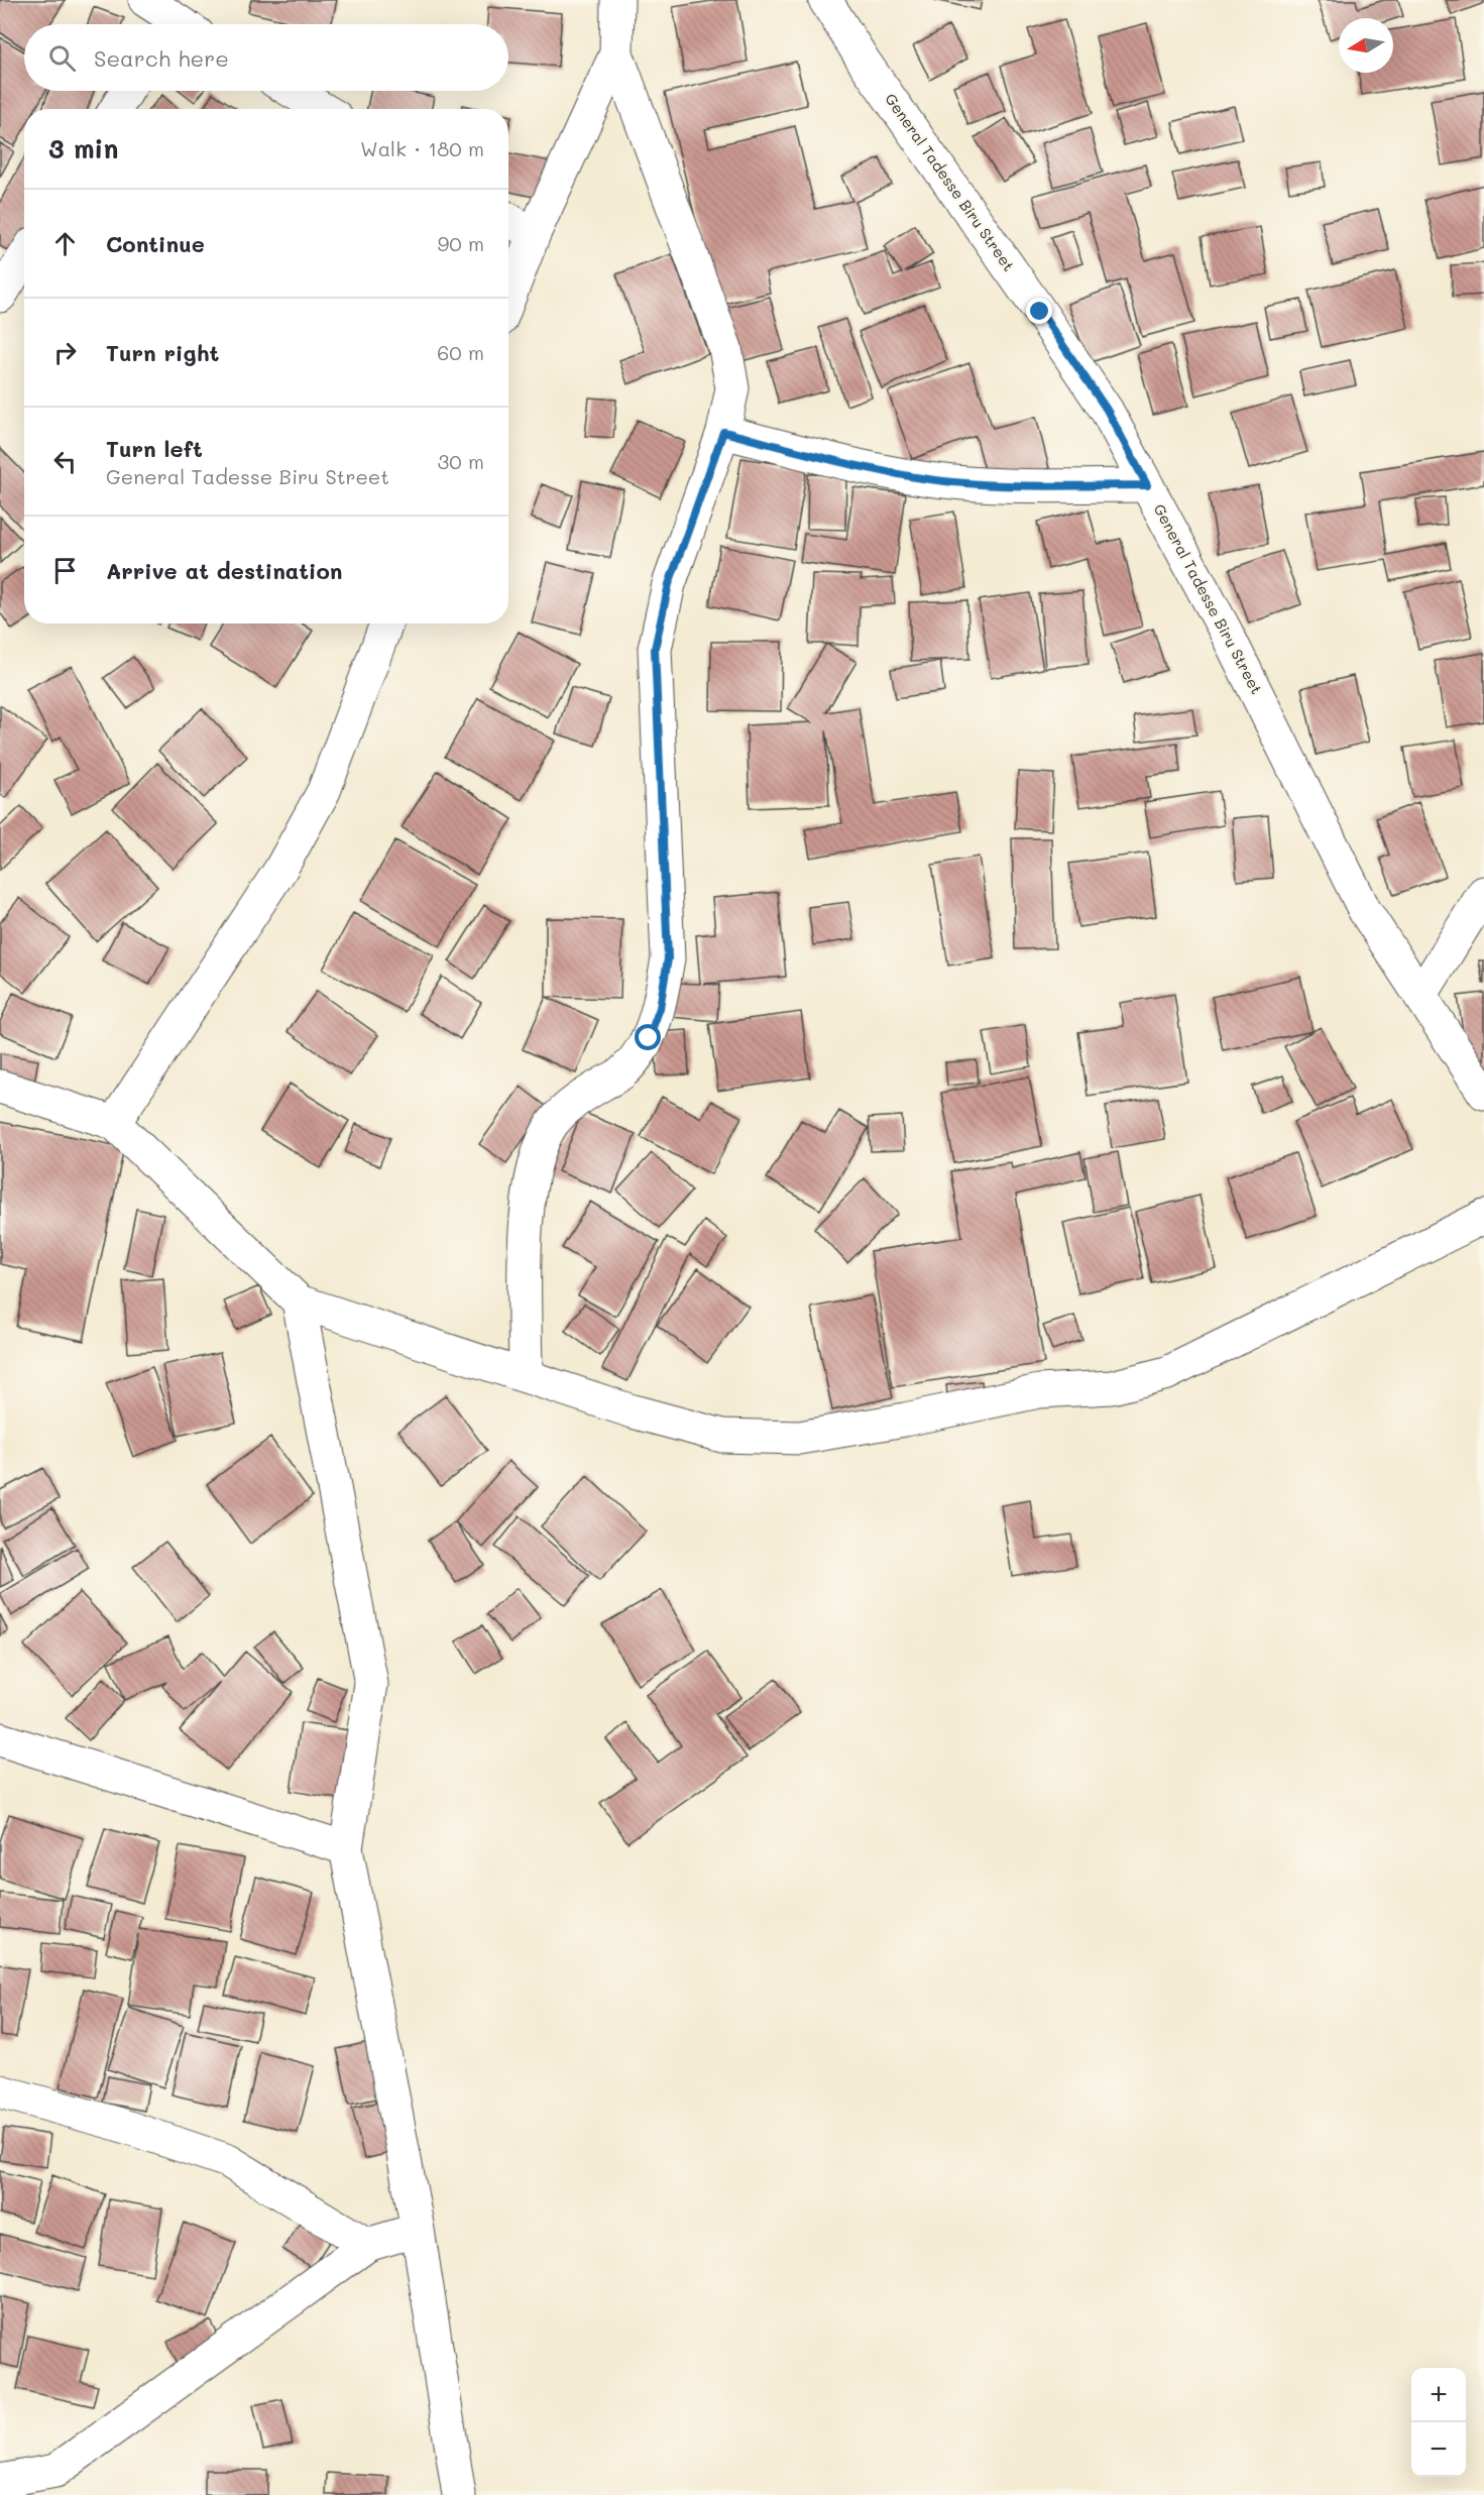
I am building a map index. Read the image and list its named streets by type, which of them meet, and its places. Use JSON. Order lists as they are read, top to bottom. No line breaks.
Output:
{"streets":{"street":["General Tadesse Biru Street"]},"north":"left","page":{"search":"Search here","heading":["3 min","Walk · 180 m"],"list":[["Continue","90 m"],["Turn right","60 m"],["Turn left","General Tadesse Biru Street","30 m"],"Arrive at destination"],"map_buttons":["+","−"]}}
